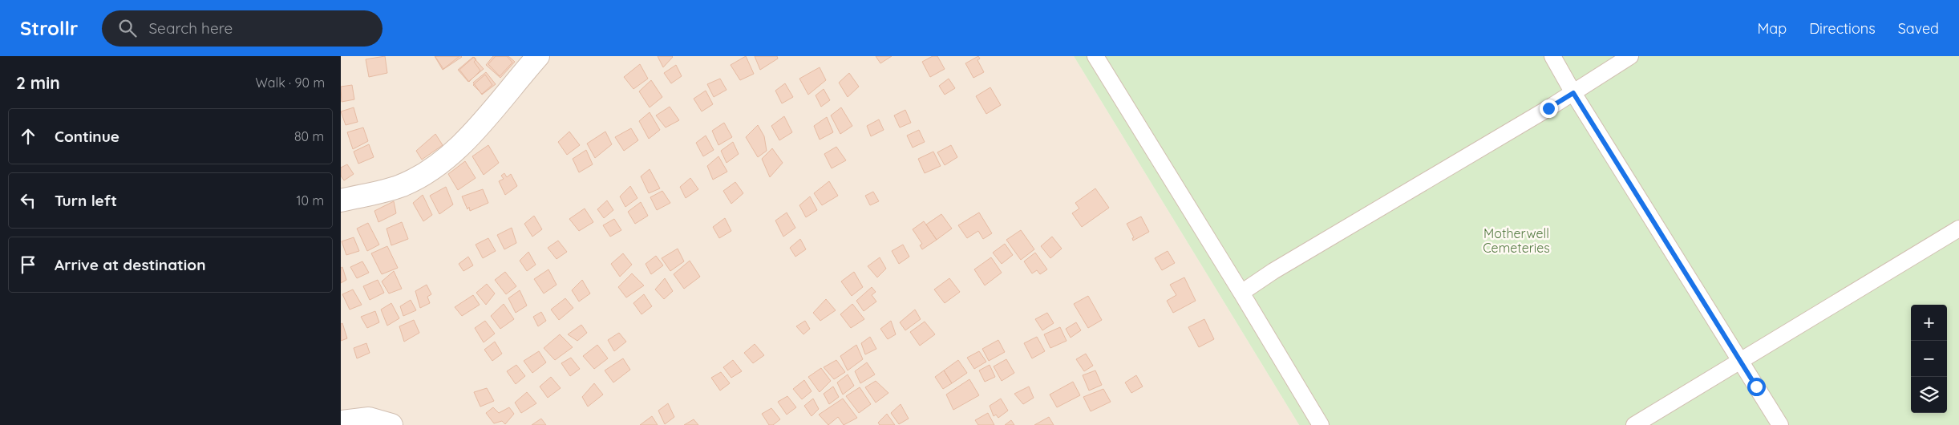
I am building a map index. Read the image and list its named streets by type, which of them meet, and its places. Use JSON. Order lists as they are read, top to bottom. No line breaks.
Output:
{"parks":["Motherwell Cemeteries"],"page":{"header":"Strollr","search":"Search here","nav":["Map","Directions","Saved"],"heading":["2 min","Walk · 90 m"],"list":[["Continue","80 m"],["Turn left","10 m"],"Arrive at destination"],"map_buttons":["+","−"]}}
